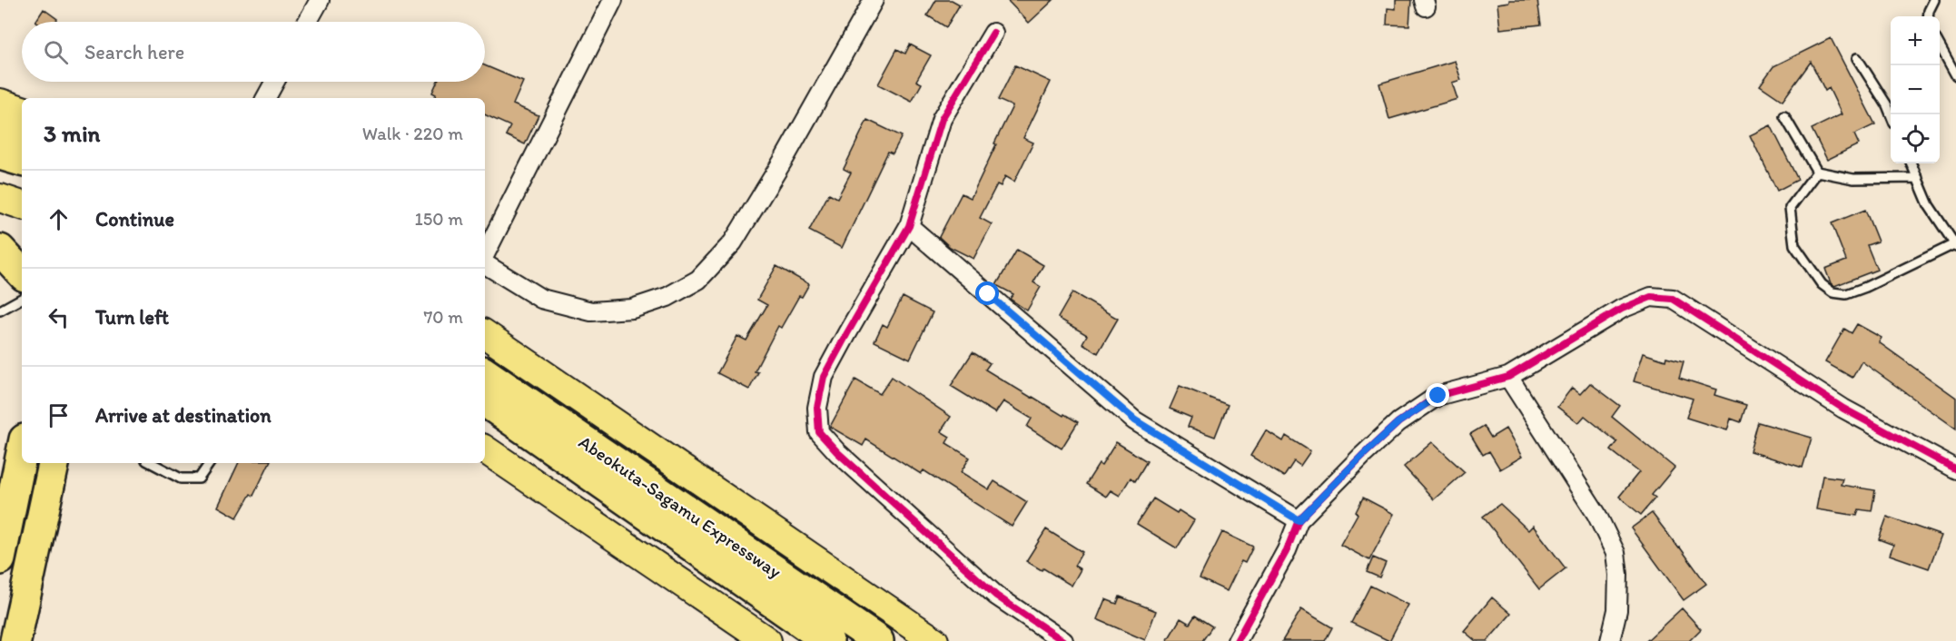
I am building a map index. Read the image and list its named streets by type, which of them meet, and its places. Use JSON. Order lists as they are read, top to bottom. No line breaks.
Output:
{"streets":{"highway":["Abeokuta-Sagamu Expressway"]},"page":{"map_buttons":["+","−"],"search":"Search here","heading":["3 min","Walk · 220 m"],"list":[["Continue","150 m"],["Turn left","70 m"],"Arrive at destination"]}}
